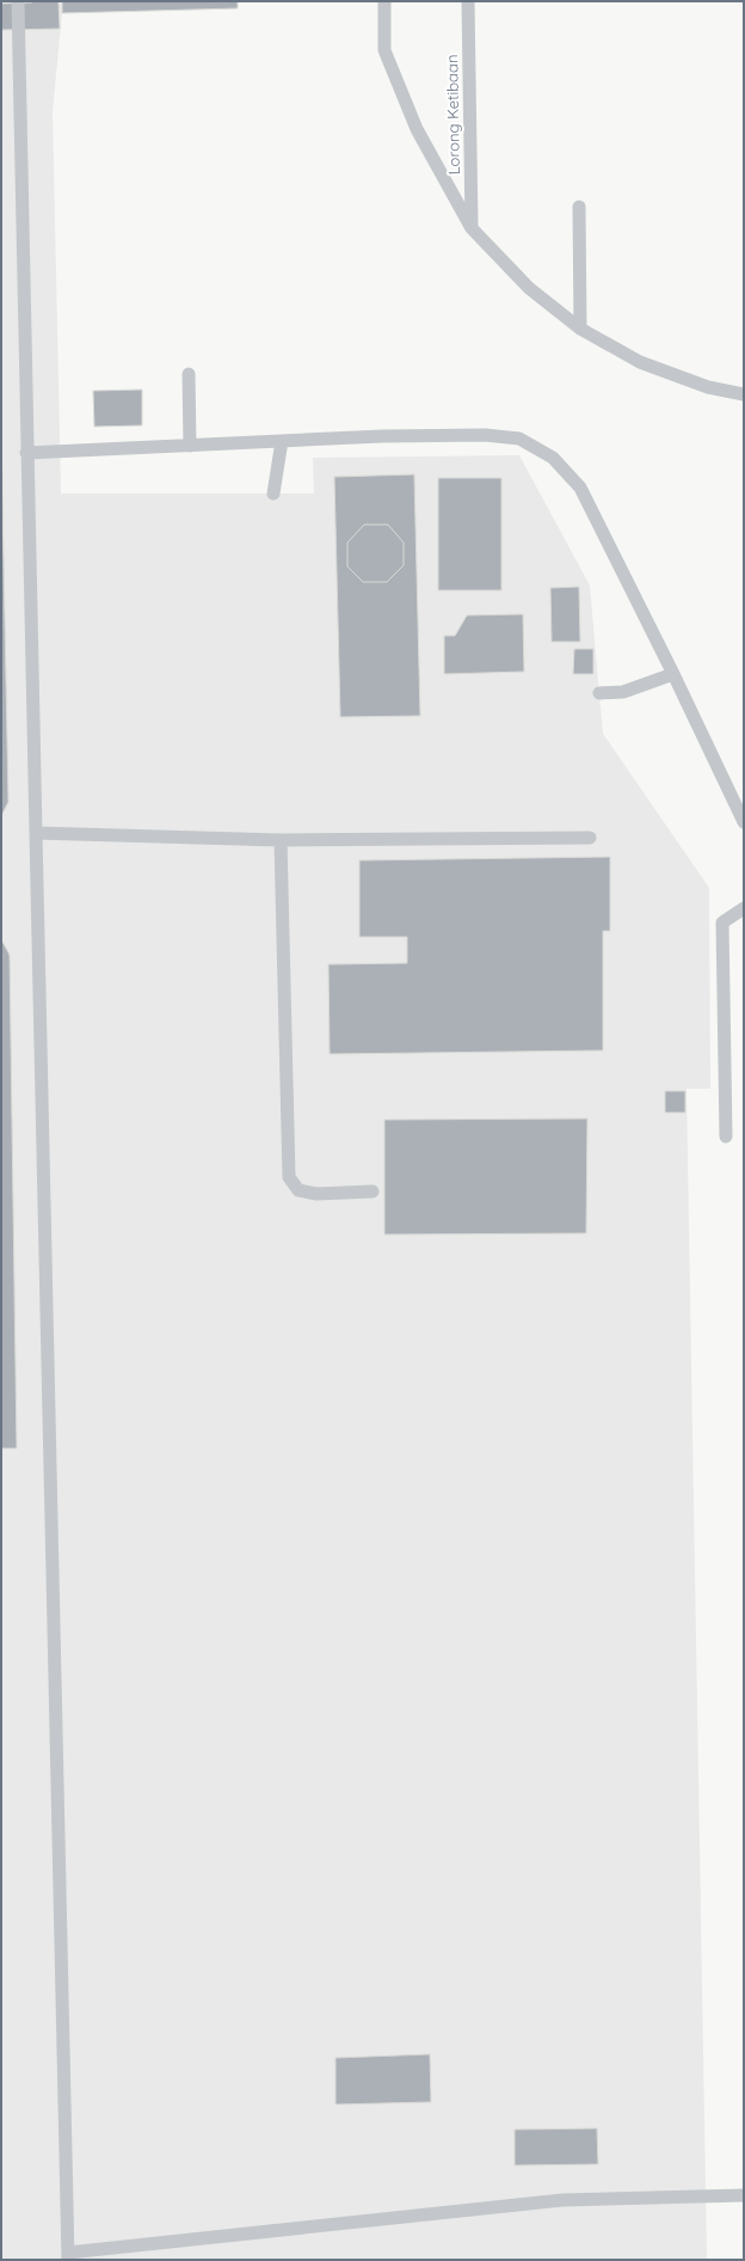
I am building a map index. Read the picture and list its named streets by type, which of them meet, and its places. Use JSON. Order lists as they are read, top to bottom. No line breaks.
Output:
{"streets":{"lane":["Lorong Ketibaan"]}}
